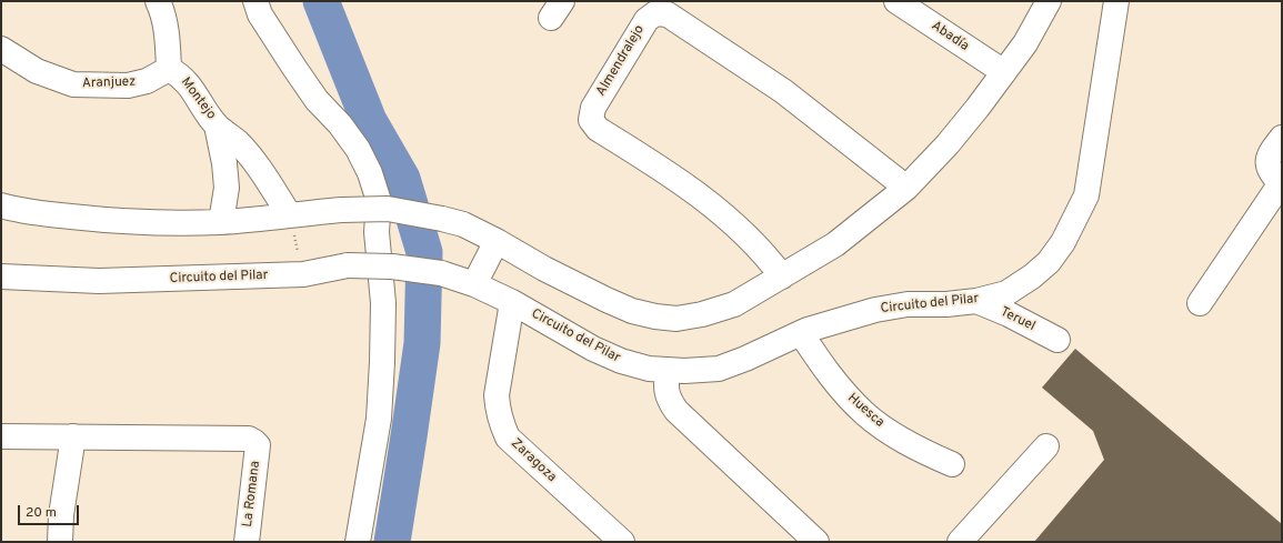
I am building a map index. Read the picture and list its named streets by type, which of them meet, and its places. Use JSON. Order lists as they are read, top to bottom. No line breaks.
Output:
{"streets":{"street":["Abadía","Almendralejo","Aranjuez","Montejo","Circuito del Pilar","Teruel","Huesca","Zaragoza","La Romana"]},"crossings":[["Aranjuez","Montejo"],["Circuito del Pilar","Teruel"],["Circuito del Pilar","Huesca"],["Circuito del Pilar","Zaragoza"]],"scale_bar":"20 m"}
